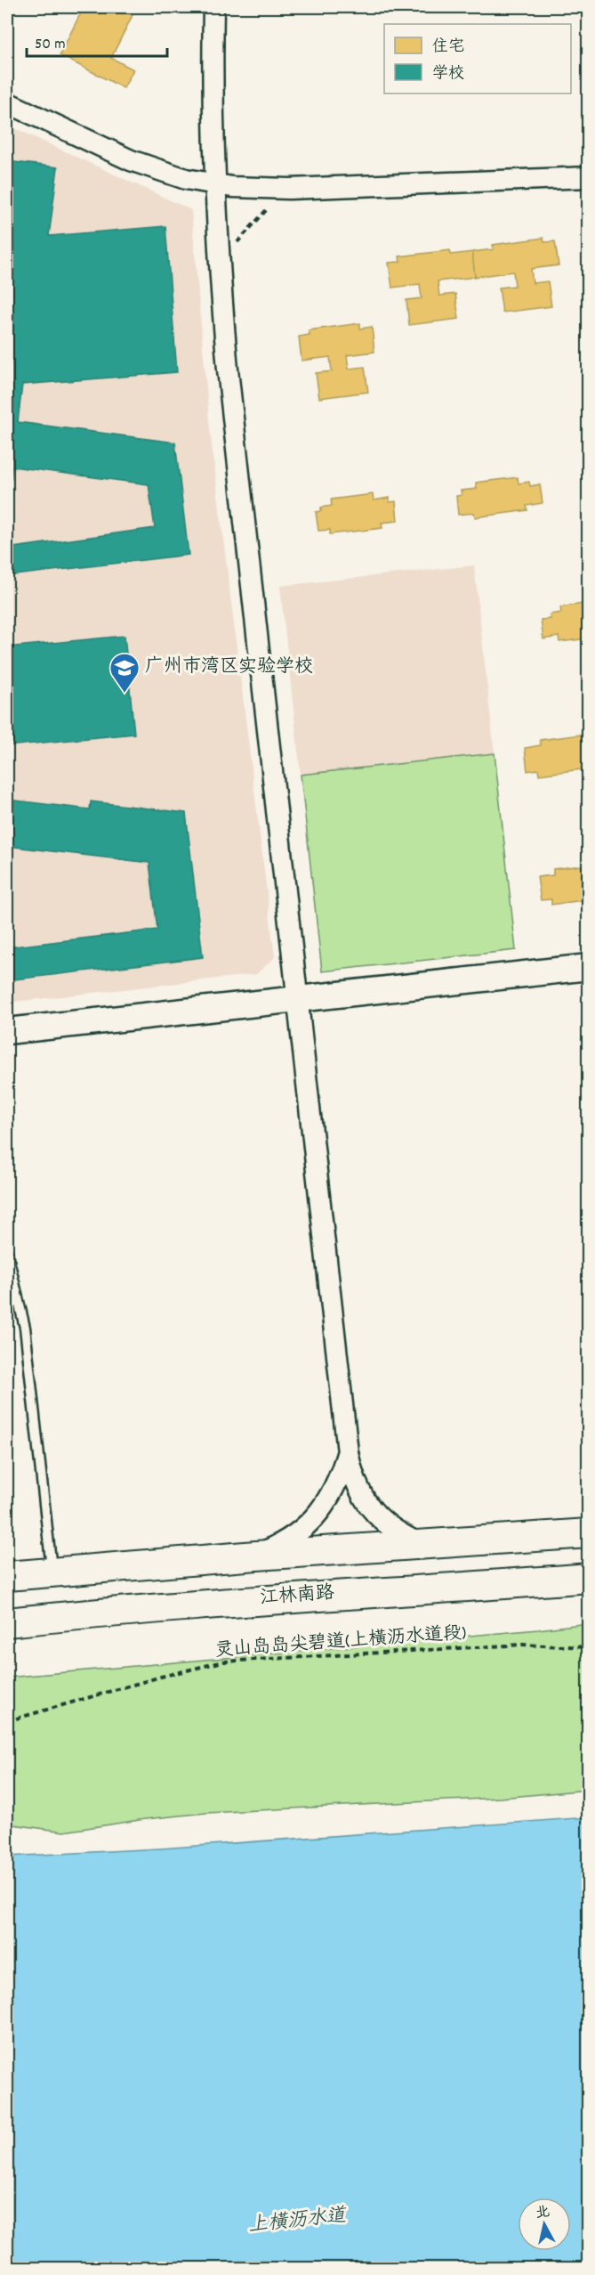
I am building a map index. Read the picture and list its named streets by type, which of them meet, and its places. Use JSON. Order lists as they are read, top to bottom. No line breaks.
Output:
{"streets":{"main road":["江林南路"],"path":["灵山岛岛尖碧道(上横沥水道段)"]},"water":["上横沥水道"],"places":{"school or university":["广州市湾区实验学校"]},"legend":["住宅","学校"],"scale_bar":"50 m","north":"top"}
